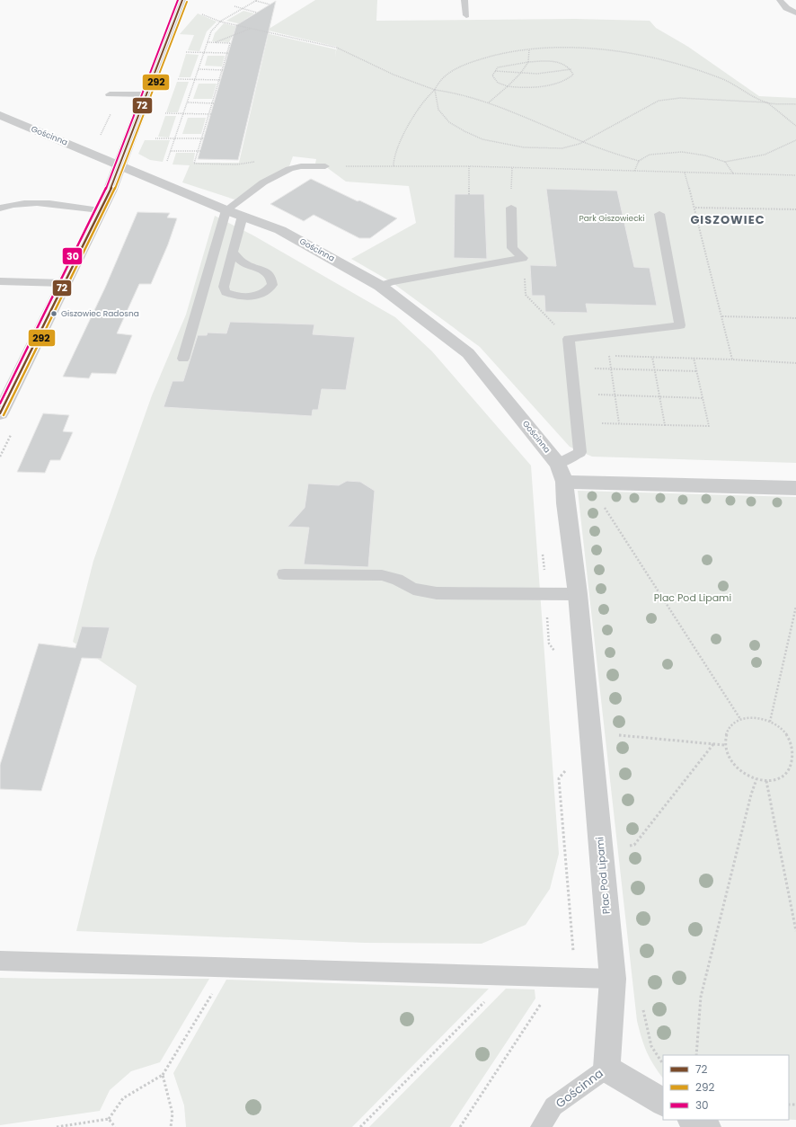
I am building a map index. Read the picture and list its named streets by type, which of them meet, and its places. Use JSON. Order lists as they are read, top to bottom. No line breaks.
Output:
{"streets":{"street":["Gościnna","Plac Pod Lipami"]},"crossings":[["Gościnna","Plac Pod Lipami"]],"districts":["GISZOWIEC"],"parks":["Park Giszowiecki","Plac Pod Lipami"],"places":["Giszowiec Radosna"],"lines":["transit line 72","transit line 30","transit line 292"],"legend":["72","292","30"]}
